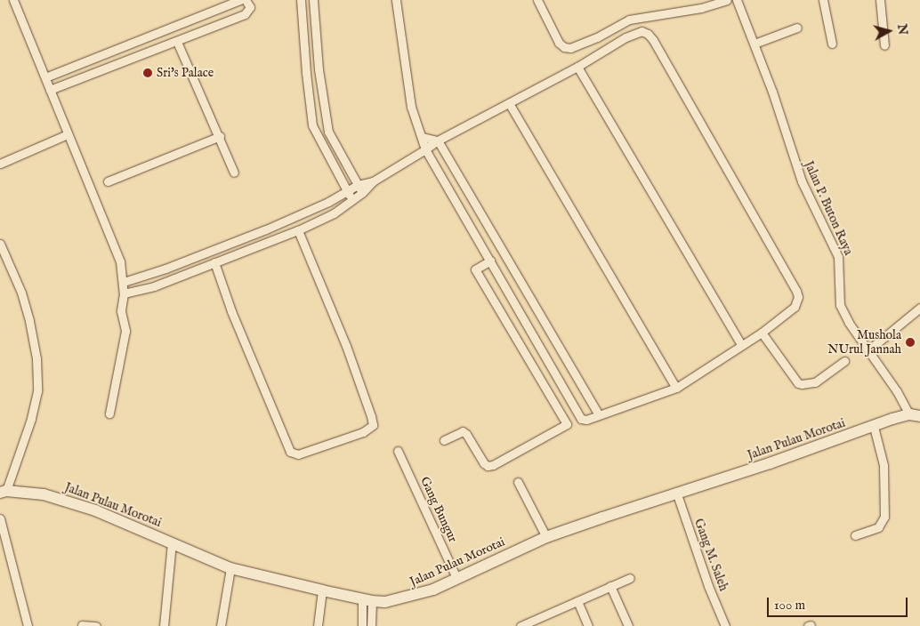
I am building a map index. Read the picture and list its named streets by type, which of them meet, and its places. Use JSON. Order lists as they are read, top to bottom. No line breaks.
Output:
{"streets":{"street":["Jalan P. Buton Raya","Jalan Pulau Morotai","Gang Bungur","Gang M. Saleh"]},"crossings":[["Jalan P. Buton Raya","Jalan Pulau Morotai"],["Jalan Pulau Morotai","Gang Bungur"],["Jalan Pulau Morotai","Gang M. Saleh"]],"places":["Sri's Palace","Mushola NUrul Jannah"],"scale_bar":"100 m","north":"right"}
